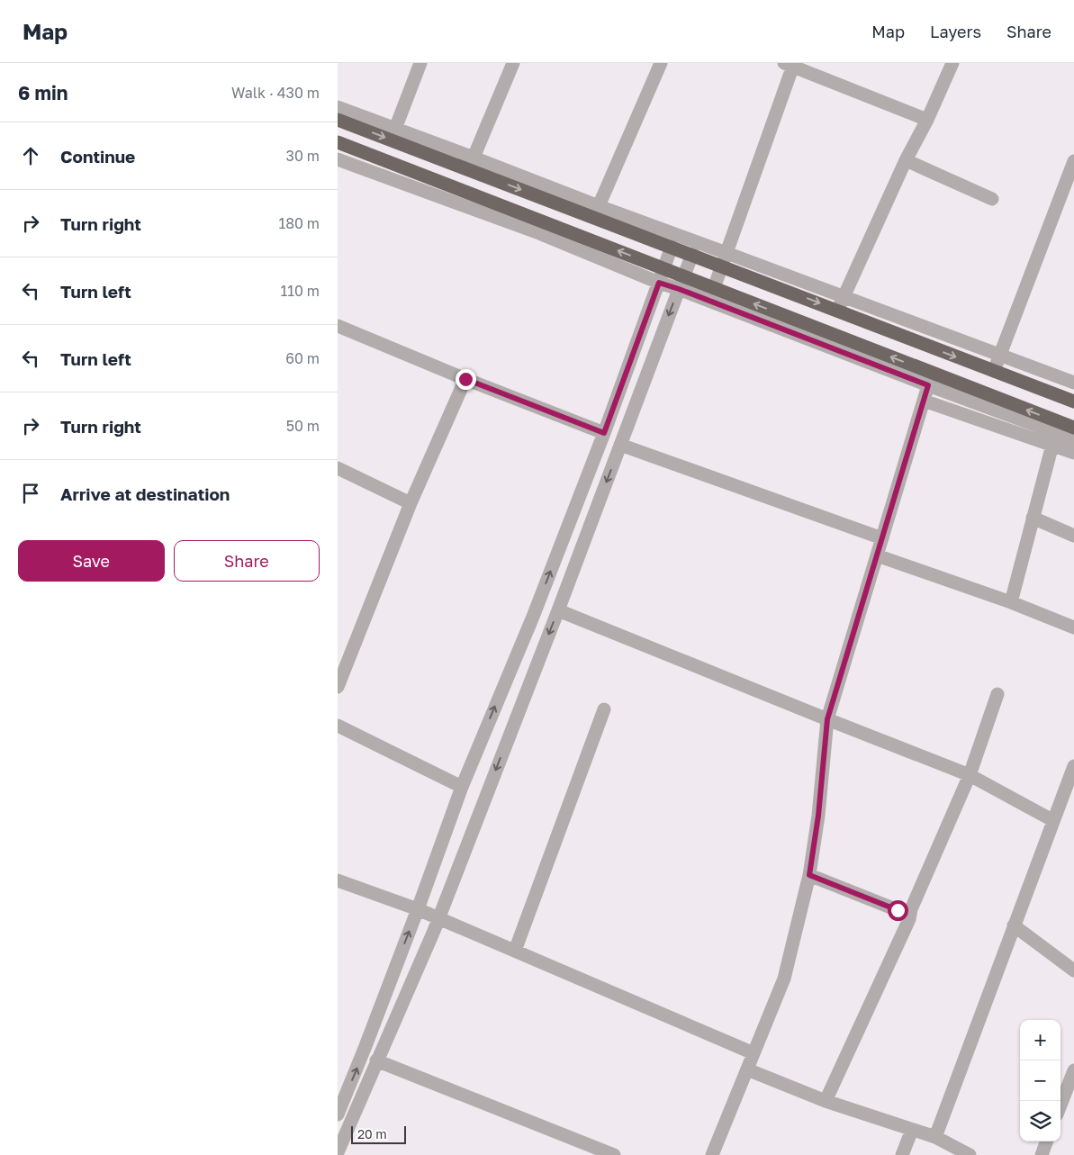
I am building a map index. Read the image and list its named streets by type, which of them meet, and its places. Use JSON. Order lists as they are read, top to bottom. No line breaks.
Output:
{"scale_bar":"20 m","page":{"header":"Map","nav":["Map","Layers","Share"],"heading":["6 min","Walk · 430 m"],"list":[["Continue","30 m"],["Turn right","180 m"],["Turn left","110 m"],["Turn left","60 m"],["Turn right","50 m"],"Arrive at destination"],"buttons":["Save","Share"],"map_buttons":["+","−"],"scale":"20 m"}}
